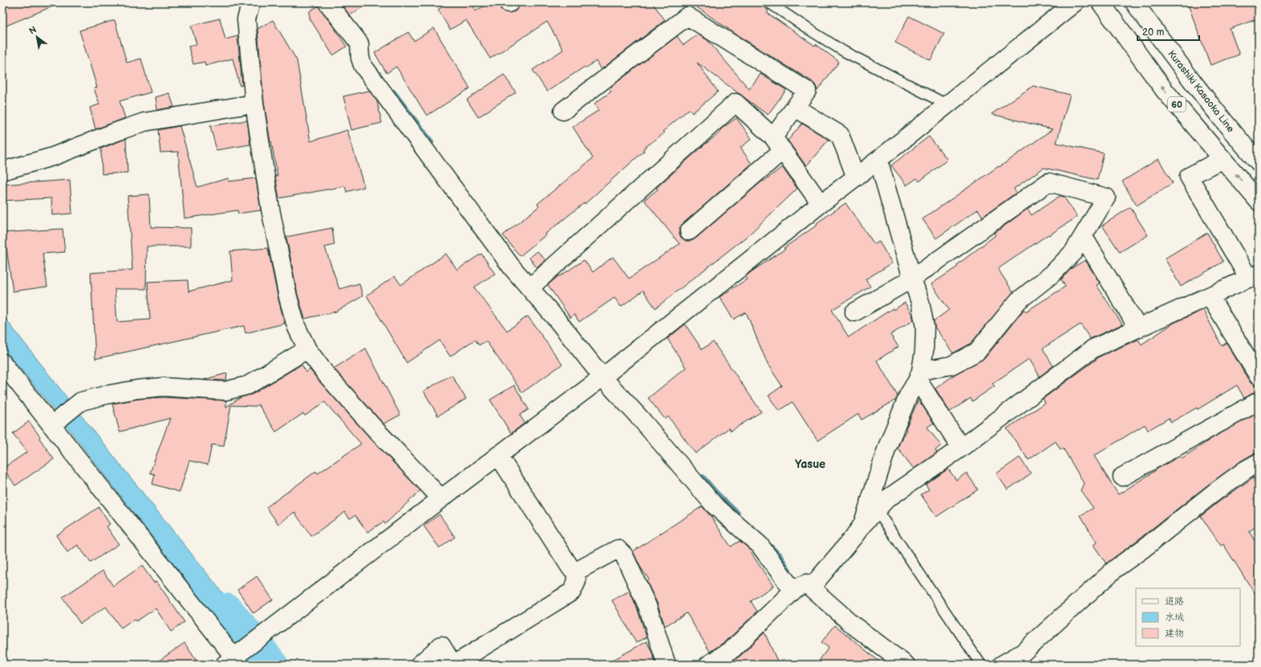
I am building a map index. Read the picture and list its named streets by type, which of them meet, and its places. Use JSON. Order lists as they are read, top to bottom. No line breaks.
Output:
{"streets":{"street":["Kurashiki Kasaoka Line","60"]},"districts":["Yasue"],"legend":["道路","水域","建物"],"scale_bar":"20 m","north":"top left"}
